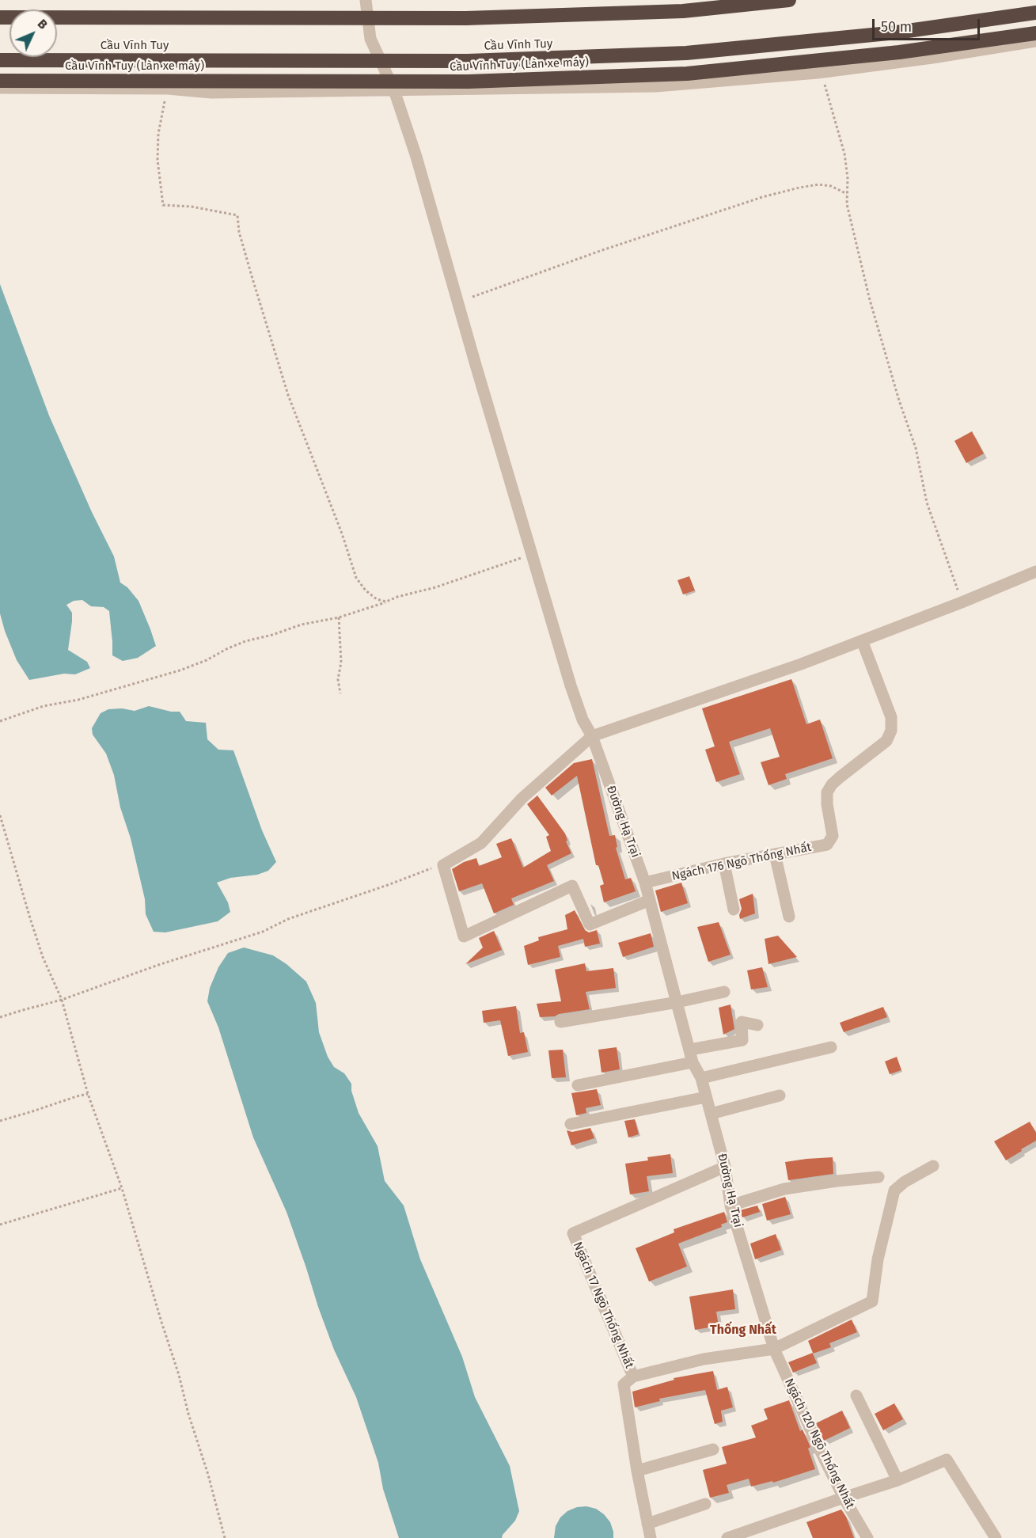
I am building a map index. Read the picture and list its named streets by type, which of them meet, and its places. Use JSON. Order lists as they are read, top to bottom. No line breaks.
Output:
{"streets":{"highway":["Cầu Vĩnh Tuy","Cầu Vĩnh Tuy (Làn xe máy)"],"street":["Đường Hạ Trại","Ngách 176 Ngõ Thống Nhất","Ngách 17 Ngõ Thống Nhất","Ngách 120 Ngõ Thống Nhất"]},"crossings":[["Đường Hạ Trại","Ngách 176 Ngõ Thống Nhất"],["Đường Hạ Trại","Ngách 17 Ngõ Thống Nhất"],["Đường Hạ Trại","Ngách 120 Ngõ Thống Nhất"]],"districts":["Thống Nhất"],"scale_bar":"50 m","north":"top right"}
